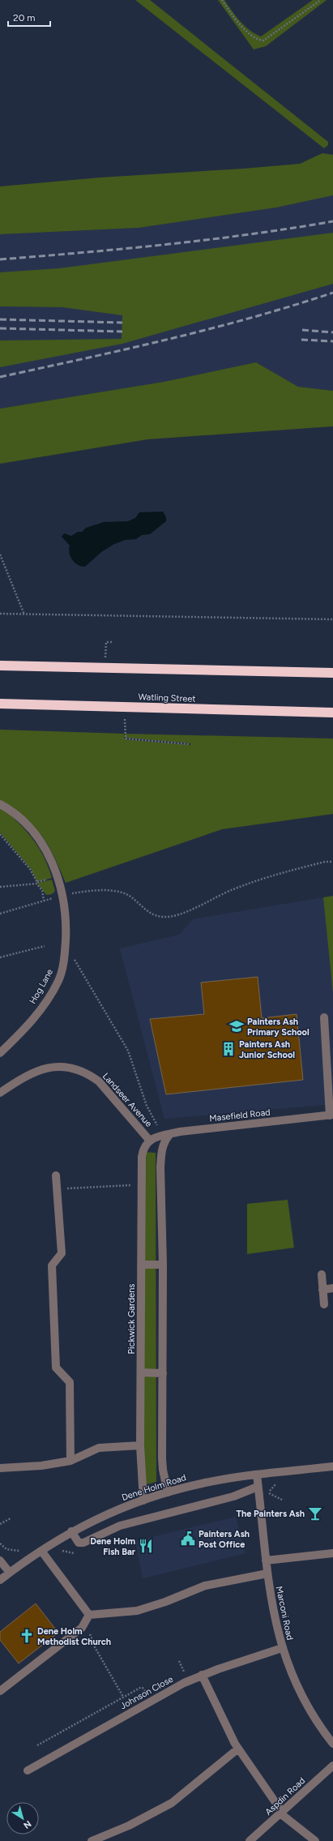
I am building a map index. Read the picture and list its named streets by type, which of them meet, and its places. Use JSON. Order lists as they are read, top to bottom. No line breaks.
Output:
{"streets":{"highway":["Watling Street"],"street":["Hog Lane","Landseer Avenue","Masefield Road","Pickwick Gardens","Dene Holm Road","Marconi Road","Johnson Close","Aspdin Road"]},"crossings":[["Landseer Avenue","Masefield Road"],["Landseer Avenue","Pickwick Gardens"],["Masefield Road","Pickwick Gardens"],["Pickwick Gardens","Dene Holm Road"],["Dene Holm Road","Marconi Road"],["Marconi Road","Johnson Close"]],"places":{"school or university":["Painters Ash Primary School"],"building":["Painters Ash Junior School"],"bar":["The Painters Ash"],"public building":["Painters Ash Post Office"],"restaurant":["Dene Holm Fish Bar"],"church":["Dene Holm Methodist Church"]},"scale_bar":"20 m","north":"bottom right"}
